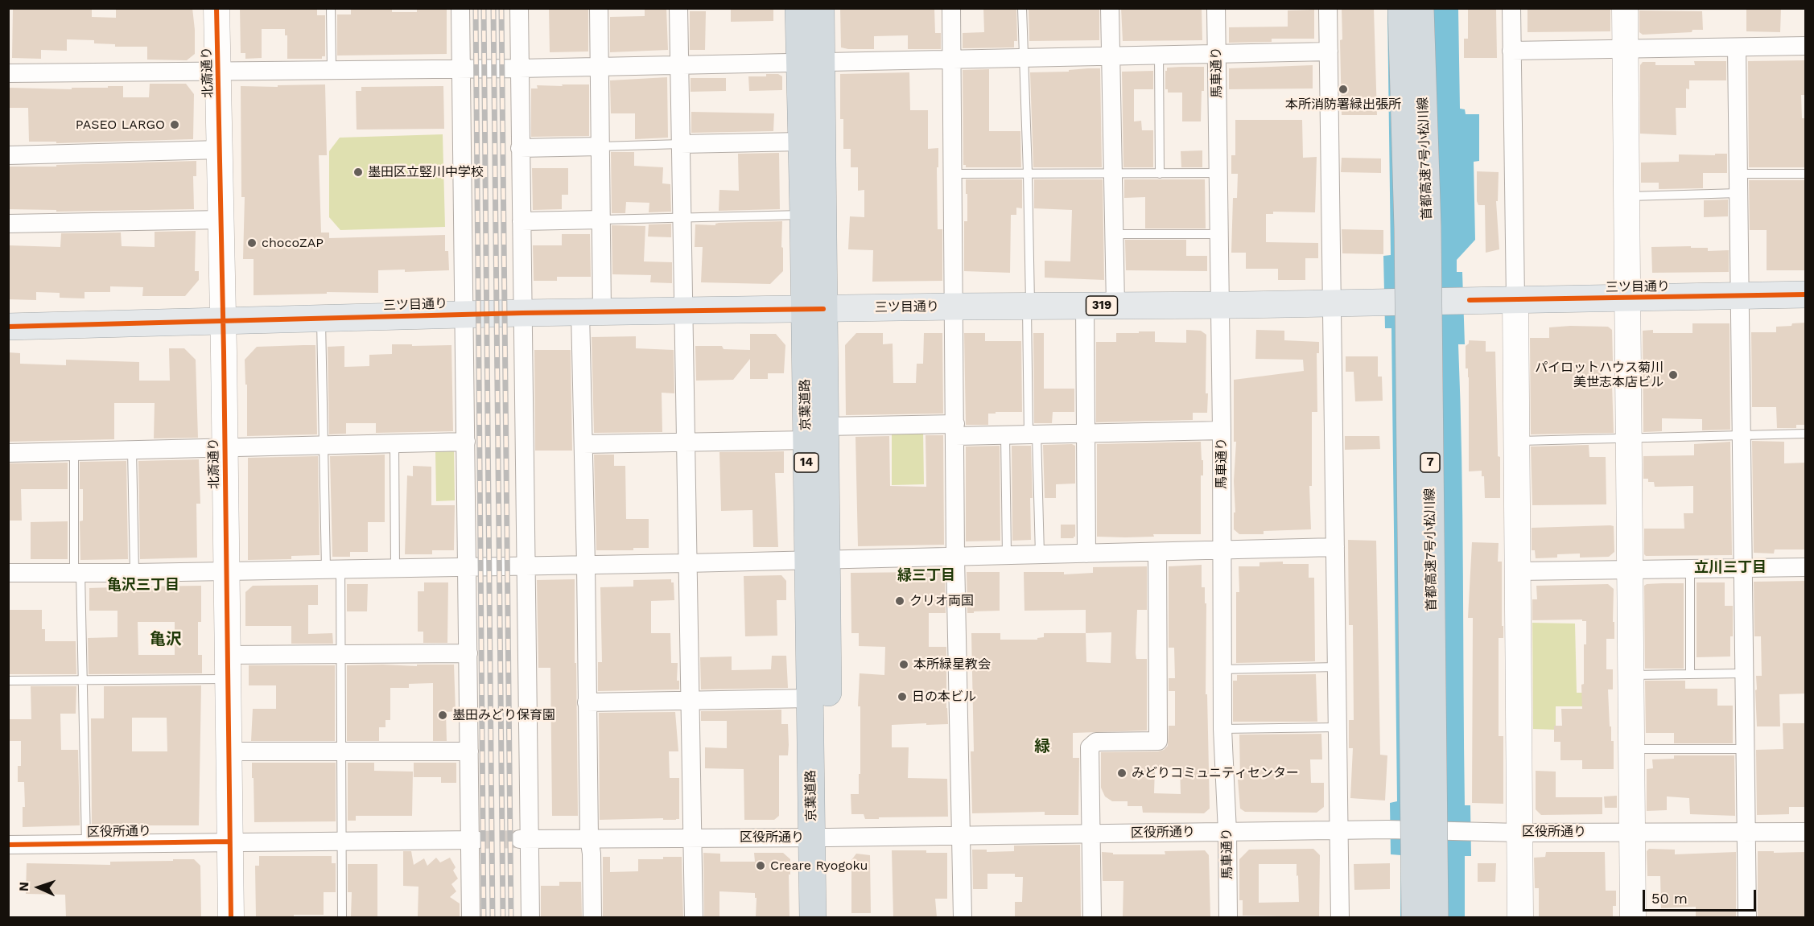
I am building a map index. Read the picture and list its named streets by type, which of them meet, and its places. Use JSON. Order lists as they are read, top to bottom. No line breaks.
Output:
{"streets":{"highway":["首都高速7号小松川線","京葉道路","14","7"],"main road":["三ツ目通り","319"],"street":["北斎通り","馬車通り","区役所通り"]},"crossings":[["北斎通り","三ツ目通り"],["北斎通り","区役所通り"],["馬車通り","三ツ目通り"],["馬車通り","区役所通り"],["三ツ目通り","京葉道路"],["京葉道路","区役所通り"]],"districts":["立川三丁目","緑三丁目","亀沢三丁目","亀沢","緑"],"places":["本所消防署緑出張所","PASEO LARGO","墨田区立竪川中学校","chocoZAP","パイロットハウス菊川 美世志本店ビル","クリオ両国","本所緑星教会","日の本ビル","墨田みどり保育園","みどりコミュニティセンター","Creare Ryogoku"],"scale_bar":"50 m","north":"left"}
